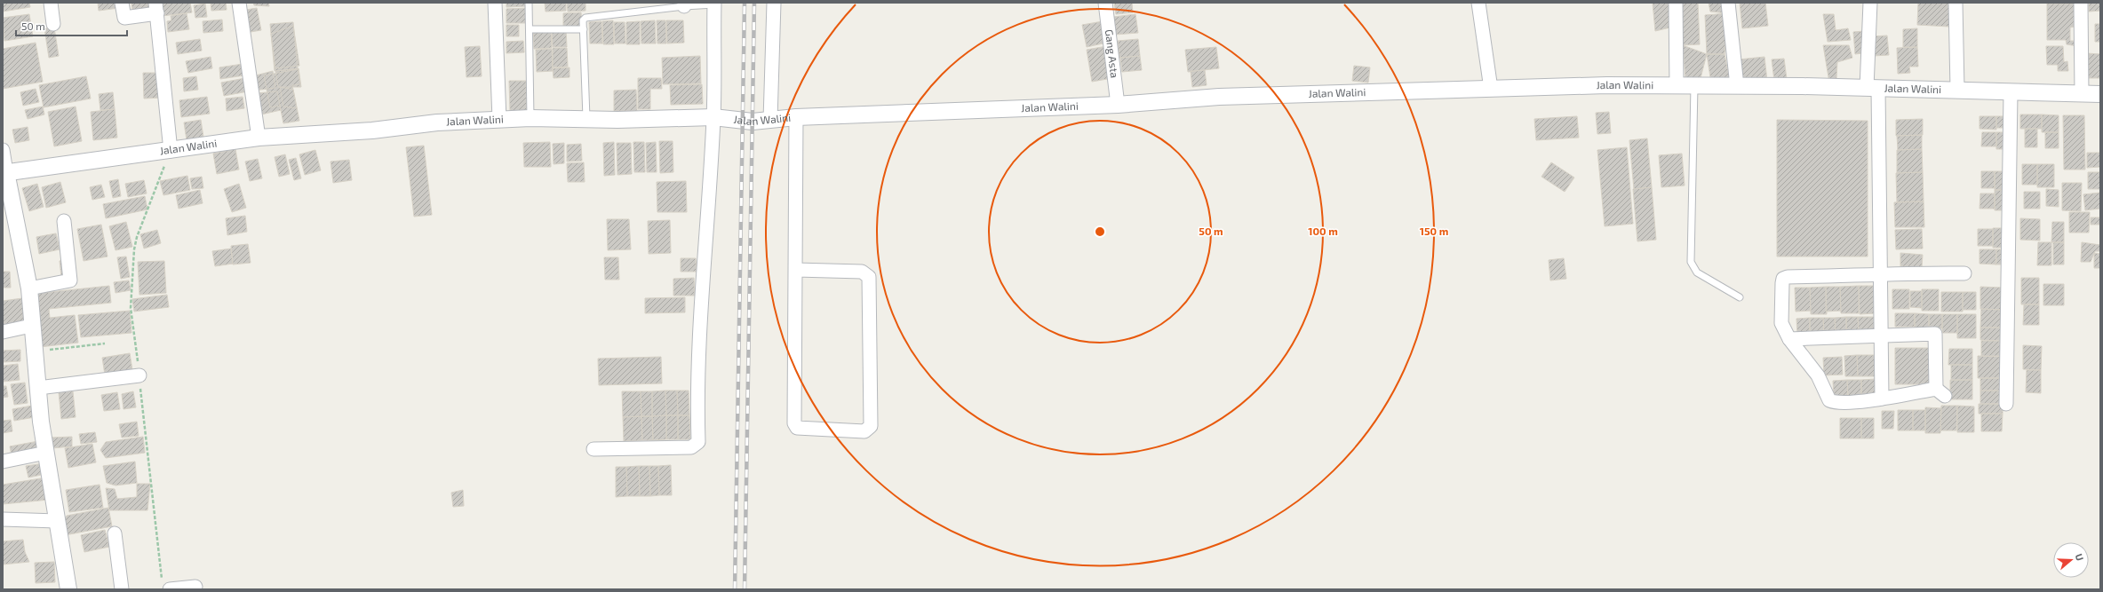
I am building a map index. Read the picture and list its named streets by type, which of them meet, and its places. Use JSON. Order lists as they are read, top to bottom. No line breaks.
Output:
{"streets":{"street":["Gang Asta","Jalan Walini"]},"crossings":[["Gang Asta","Jalan Walini"]],"scale_bar":"50 m","north":"right","rings":["50 m","100 m","150 m"]}
